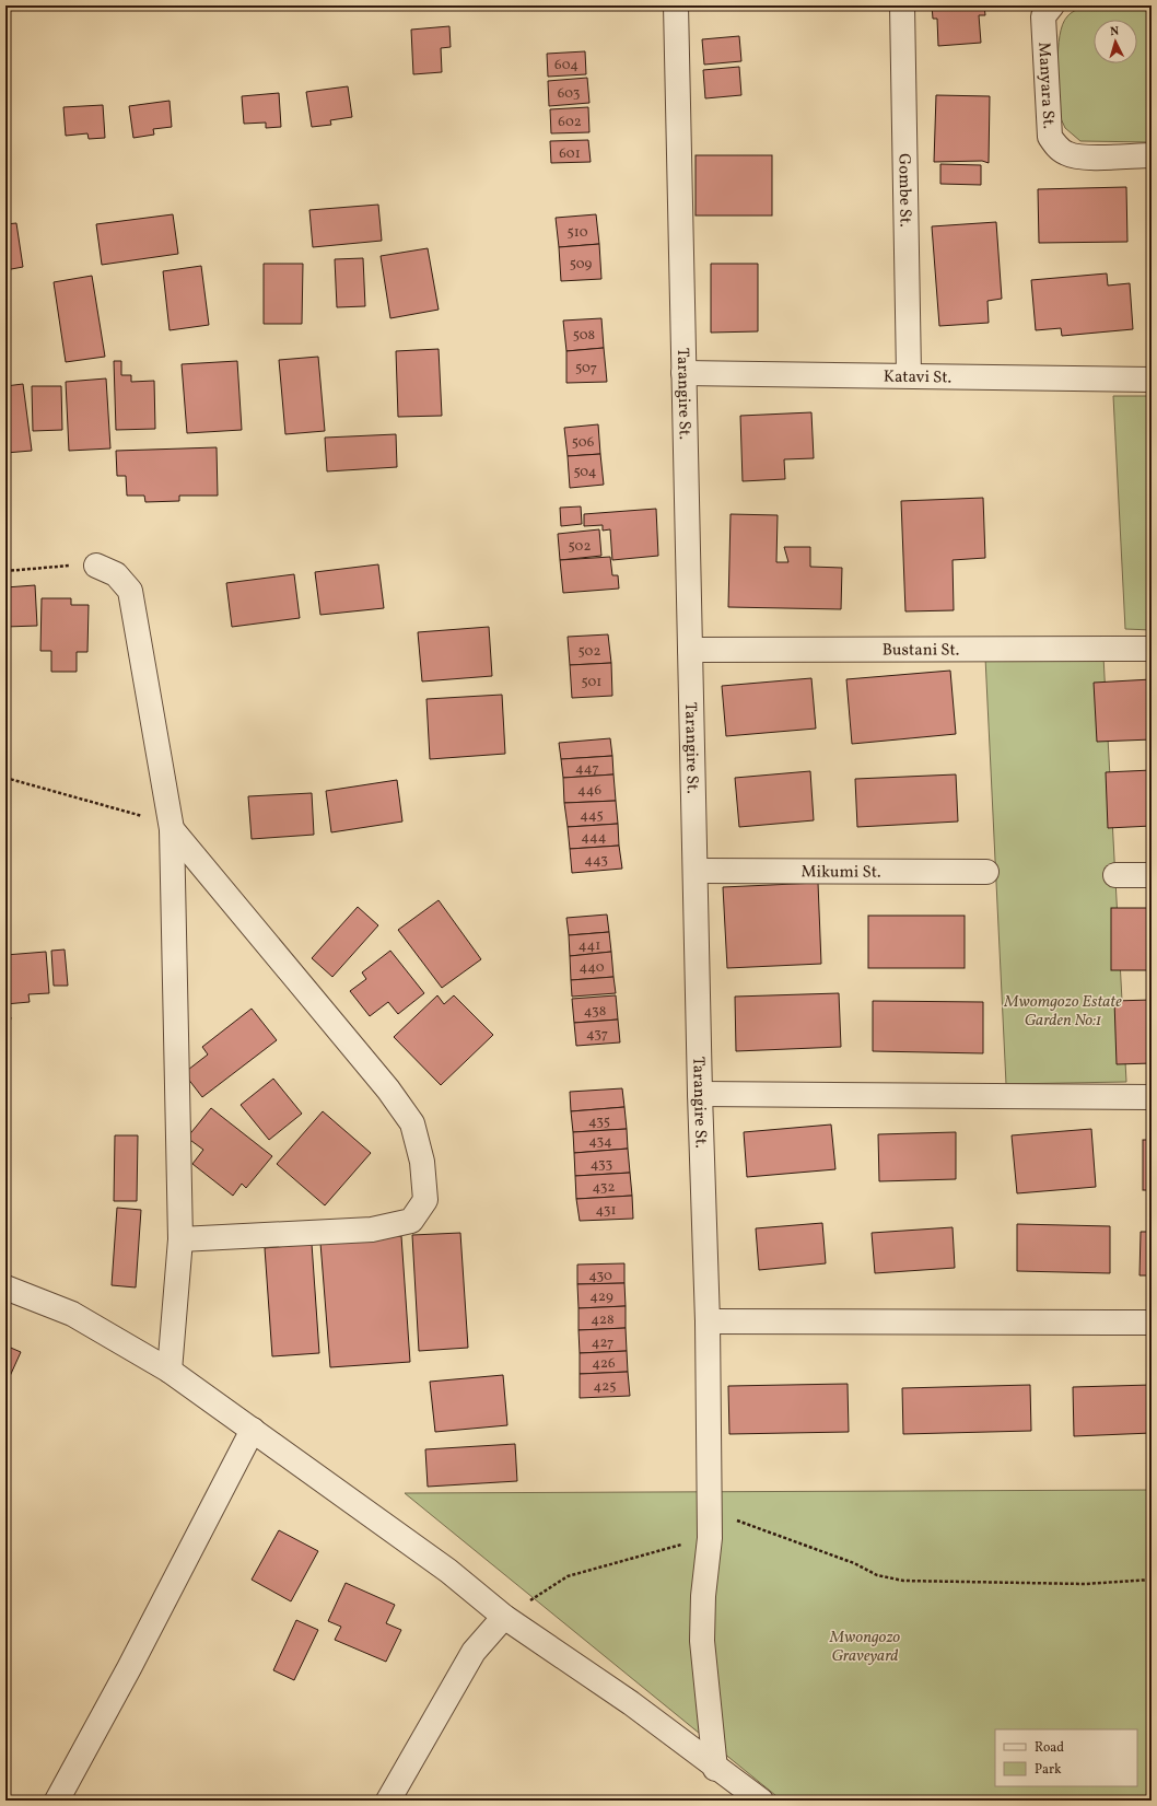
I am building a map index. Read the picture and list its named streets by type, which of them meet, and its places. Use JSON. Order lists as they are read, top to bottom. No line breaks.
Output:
{"streets":{"street":["Manyara St.","Gombe St.","Katavi St.","Tarangire St.","Bustani St.","Mikumi St."]},"crossings":[["Gombe St.","Katavi St."],["Katavi St.","Tarangire St."],["Tarangire St.","Bustani St."],["Tarangire St.","Mikumi St."]],"parks":["Mwomgozo Estate Garden No:1","Mwongozo Graveyard"],"house_numbers":["604","603","602","601","510","509","508","507","506","504","502","502","501","447","446","445","444","443","441","440","438","437","435","434","433","432","431","430","429","428","427","426","425"],"legend":["Road","Park"],"north":"top"}
